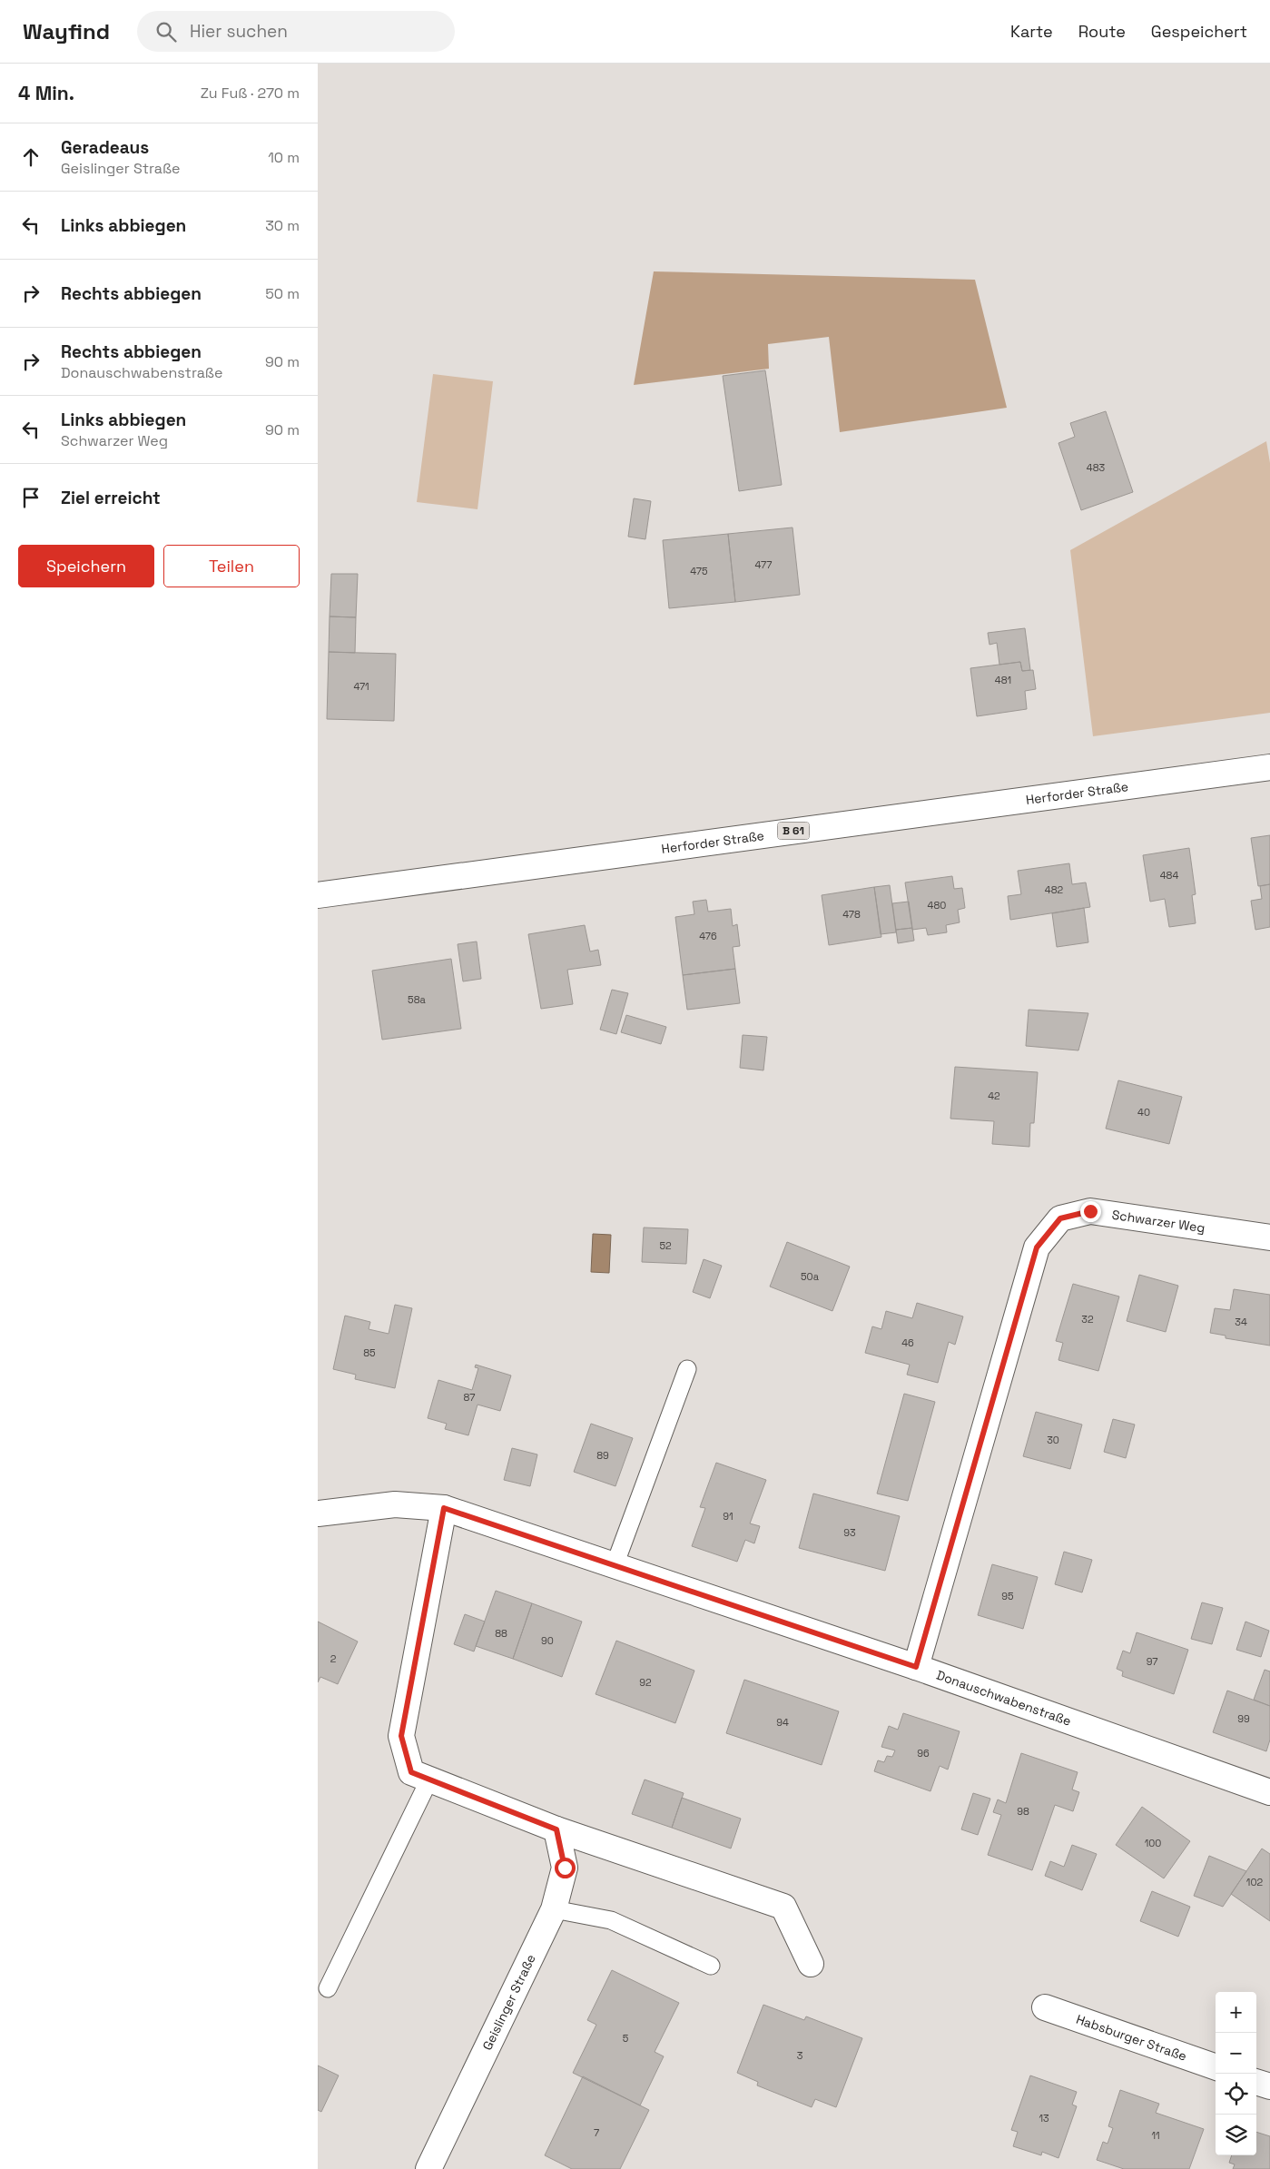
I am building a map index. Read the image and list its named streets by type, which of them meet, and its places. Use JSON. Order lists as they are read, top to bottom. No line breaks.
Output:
{"streets":{"street":["Herforder Straße","B 61","Schwarzer Weg","Donauschwabenstraße","Geislinger Straße","Habsburger Straße"]},"crossings":[["Schwarzer Weg","Donauschwabenstraße"]],"house_numbers":["483","477","475","481","471","484","482","480","478","476","58a","42","40","52","50a","32","34","46","85","87","30","89","91","93","95","88","90","2","97","92","99","94","96","98","100","102","5","3","13","7","11"],"page":{"header":"Wayfind","search":"Hier suchen","nav":["Karte","Route","Gespeichert"],"heading":["4 Min.","Zu Fuß · 270 m"],"list":[["Geradeaus","Geislinger Straße","10 m"],["Links abbiegen","30 m"],["Rechts abbiegen","50 m"],["Rechts abbiegen","Donauschwabenstraße","90 m"],["Links abbiegen","Schwarzer Weg","90 m"],"Ziel erreicht"],"buttons":["Speichern","Teilen"],"map_buttons":["+","−"]}}
